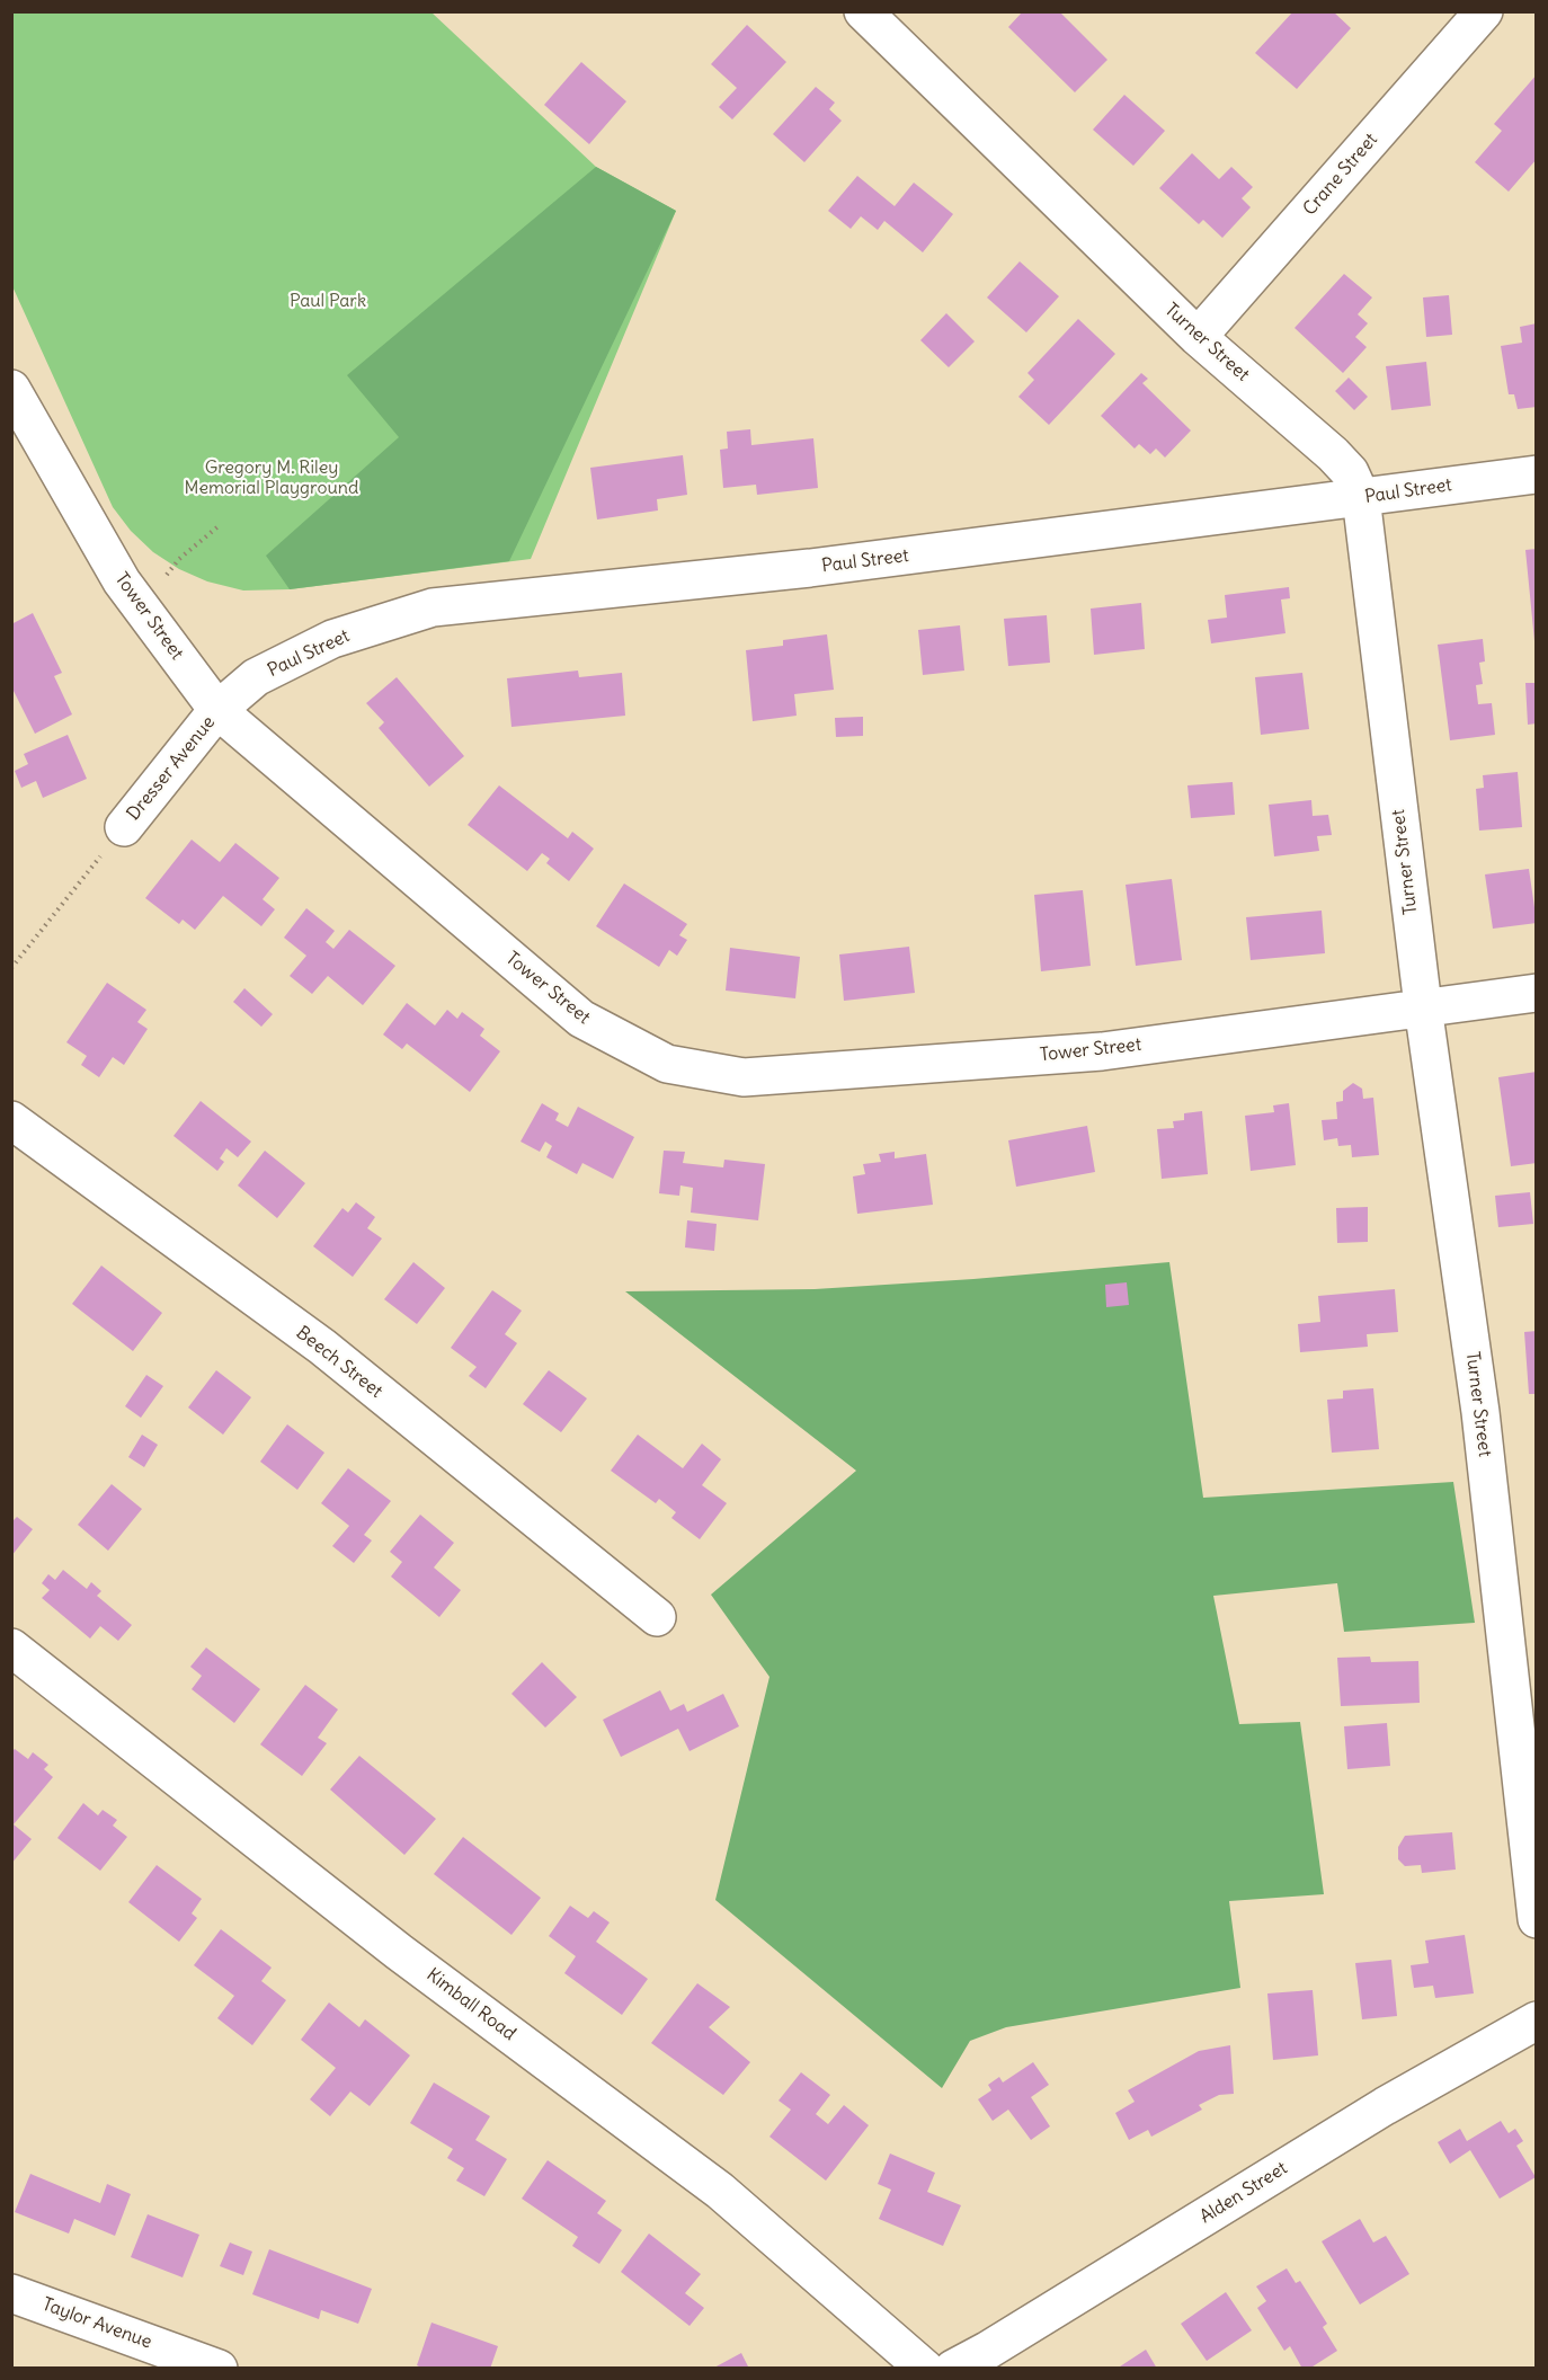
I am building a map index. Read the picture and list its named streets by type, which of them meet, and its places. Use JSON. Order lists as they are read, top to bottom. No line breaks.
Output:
{"streets":{"street":["Crane Street","Turner Street","Paul Street","Tower Street","Dresser Avenue","Beech Street","Kimball Road","Alden Street","Taylor Avenue"]},"crossings":[["Crane Street","Turner Street"],["Turner Street","Paul Street"],["Turner Street","Tower Street"],["Paul Street","Tower Street"],["Paul Street","Dresser Avenue"],["Tower Street","Dresser Avenue"]],"parks":["Paul Park","Gregory M. Riley Memorial Playground"]}
